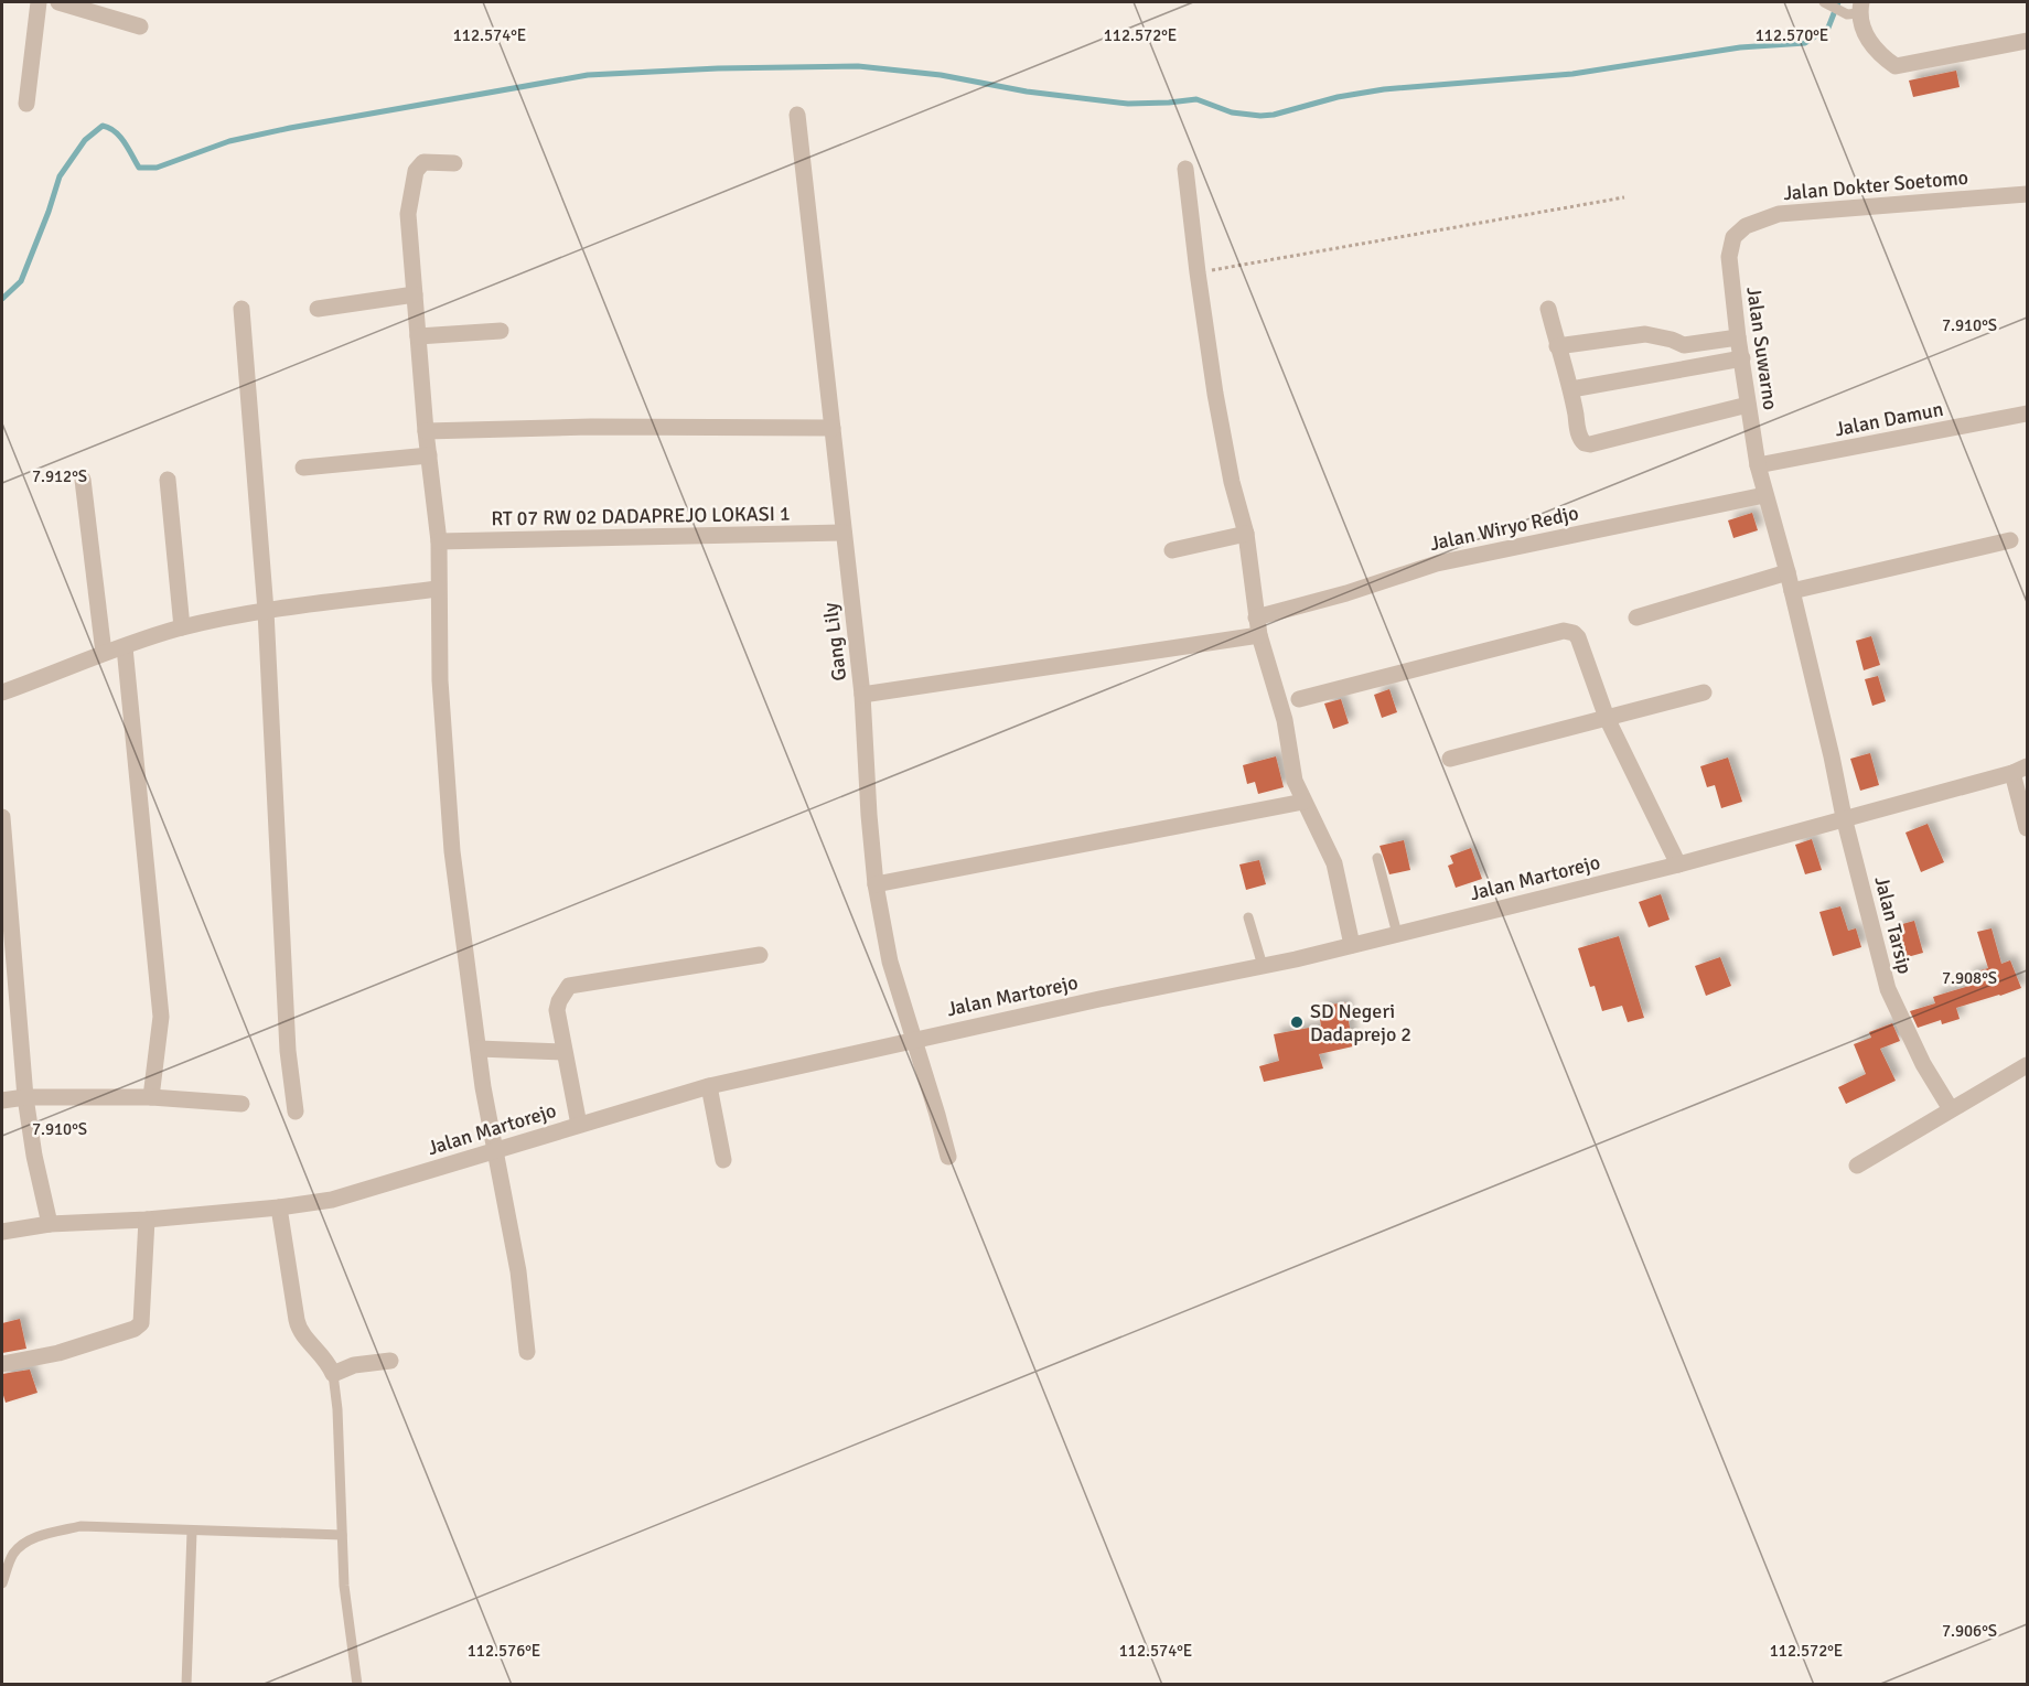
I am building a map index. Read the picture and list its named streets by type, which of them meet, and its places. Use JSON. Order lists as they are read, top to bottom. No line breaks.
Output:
{"streets":{"street":["Jalan Dokter Soetomo","Jalan Suwarno","Jalan Damun","RT 07 RW 02 DADAPREJO LOKASI 1","Jalan Wiryo Redjo","Gang Lily","Jalan Martorejo","Jalan Tarsip"]},"crossings":[["Jalan Dokter Soetomo","Jalan Suwarno"],["Jalan Suwarno","Jalan Damun"],["Jalan Suwarno","Jalan Wiryo Redjo"],["Jalan Suwarno","Jalan Tarsip"],["RT 07 RW 02 DADAPREJO LOKASI 1","Gang Lily"],["Gang Lily","Jalan Martorejo"],["Jalan Martorejo","Jalan Tarsip"]],"places":["SD Negeri Dadaprejo 2"],"coordinates":["112.570°E","112.574°E","112.572°E","7.910°S","7.912°S","7.908°S","7.906°S","112.576°E"]}
